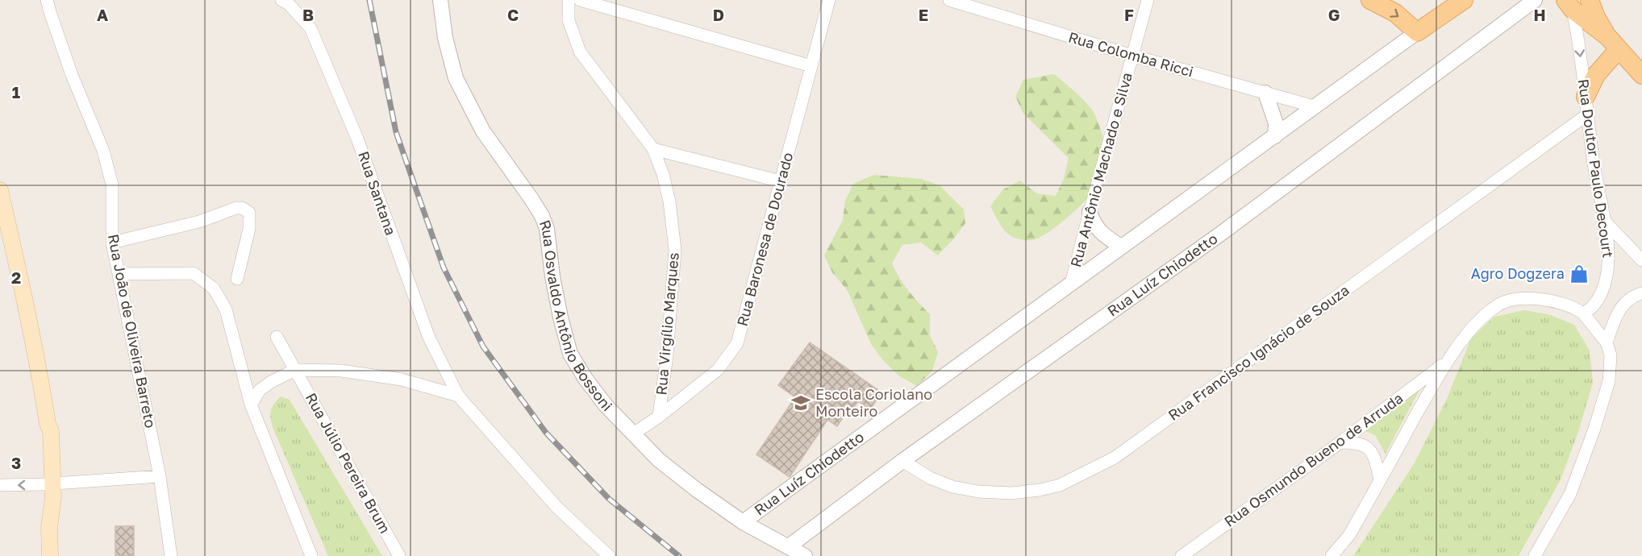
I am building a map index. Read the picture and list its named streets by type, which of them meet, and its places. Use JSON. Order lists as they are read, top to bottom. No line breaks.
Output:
{"streets":{"main road":["Rua Luíz Chiodetto"],"street":["Rua Colomba Ricci","Rua Doutor Paulo Decourt","Rua Antônio Machado e Silva","Rua Santana","Rua Baronesa de Dourado","Rua Osvaldo Antônio Bossoni","Rua Virgílio Marques","Rua João de Oliveira Barreto","Rua Francisco Ignácio de Souza","Rua Osmundo Bueno de Arruda","Rua Júlio Pereira Brum"]},"crossings":[["Rua Colomba Ricci","Rua Antônio Machado e Silva"],["Rua Colomba Ricci","Rua Luíz Chiodetto"],["Rua Doutor Paulo Decourt","Rua Francisco Ignácio de Souza"],["Rua Antônio Machado e Silva","Rua Luíz Chiodetto"],["Rua Baronesa de Dourado","Rua Osvaldo Antônio Bossoni"],["Rua Baronesa de Dourado","Rua Virgílio Marques"],["Rua Luíz Chiodetto","Rua Osvaldo Antônio Bossoni"],["Rua Luíz Chiodetto","Rua Francisco Ignácio de Souza"]],"places":{"shop":["Agro Dogzera"],"school or university":["Escola Coriolano Monteiro"]},"grid":{"columns":["A","B","C","D","E","F","G","H"],"rows":["1","2","3"]}}
